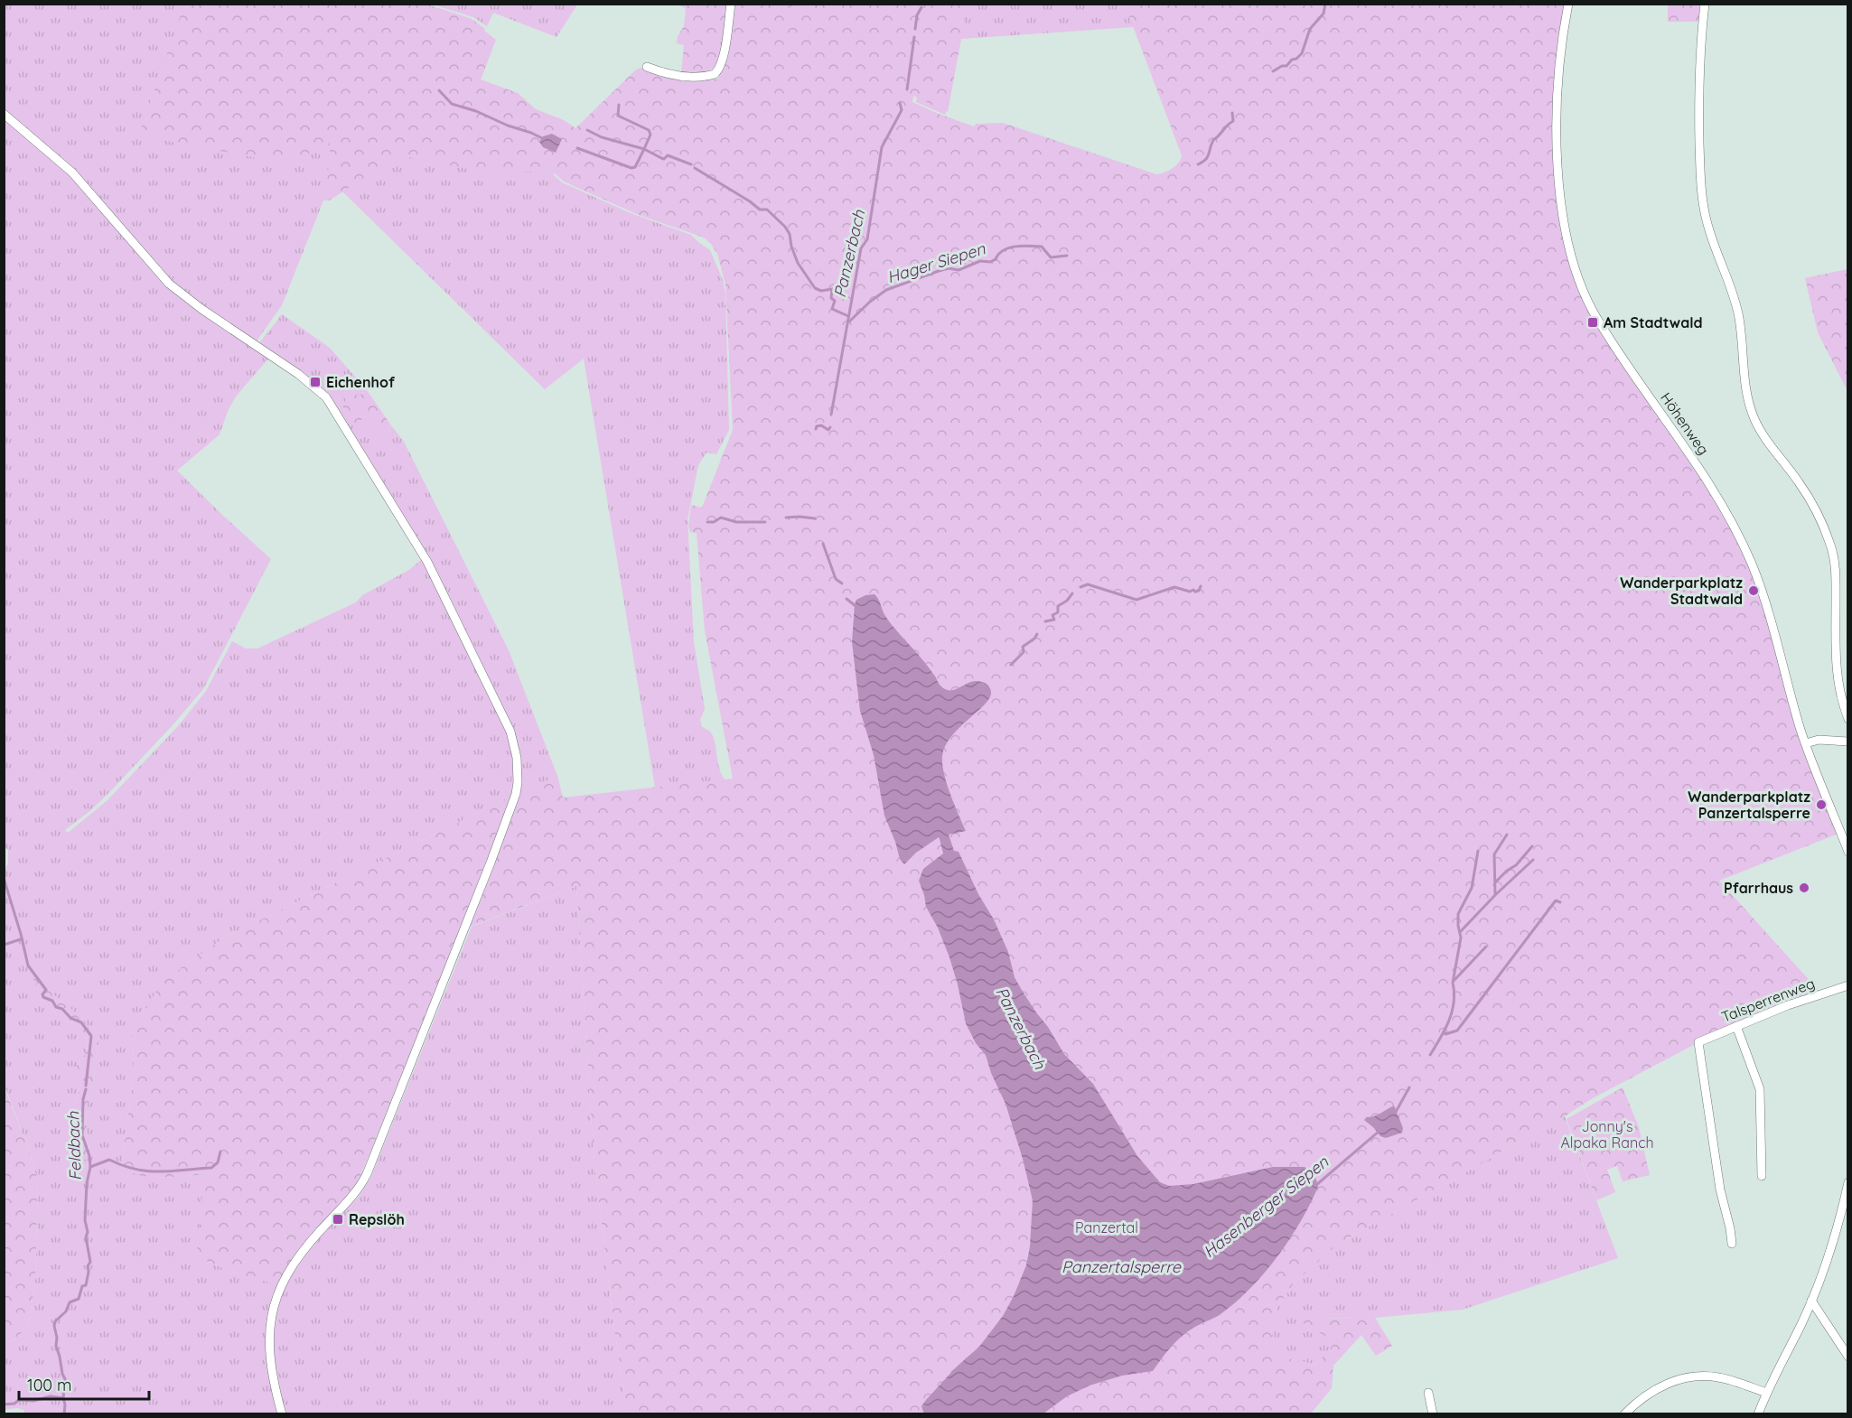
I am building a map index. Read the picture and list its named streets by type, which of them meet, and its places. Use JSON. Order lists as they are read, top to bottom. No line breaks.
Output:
{"streets":{"street":["Höhenweg","Talsperrenweg"]},"water":["Panzerbach","Hager Siepen","Feldbach","Hasenberger Siepen","Panzertalsperre"],"parks":["Jonny's Alpaka Ranch","Panzertal"],"places":{"transit":["Am Stadtwald","Eichenhof","Repslöh"],"other":["Wanderparkplatz Stadtwald","Wanderparkplatz Panzertalsperre","Pfarrhaus"]},"scale_bar":"100 m"}
